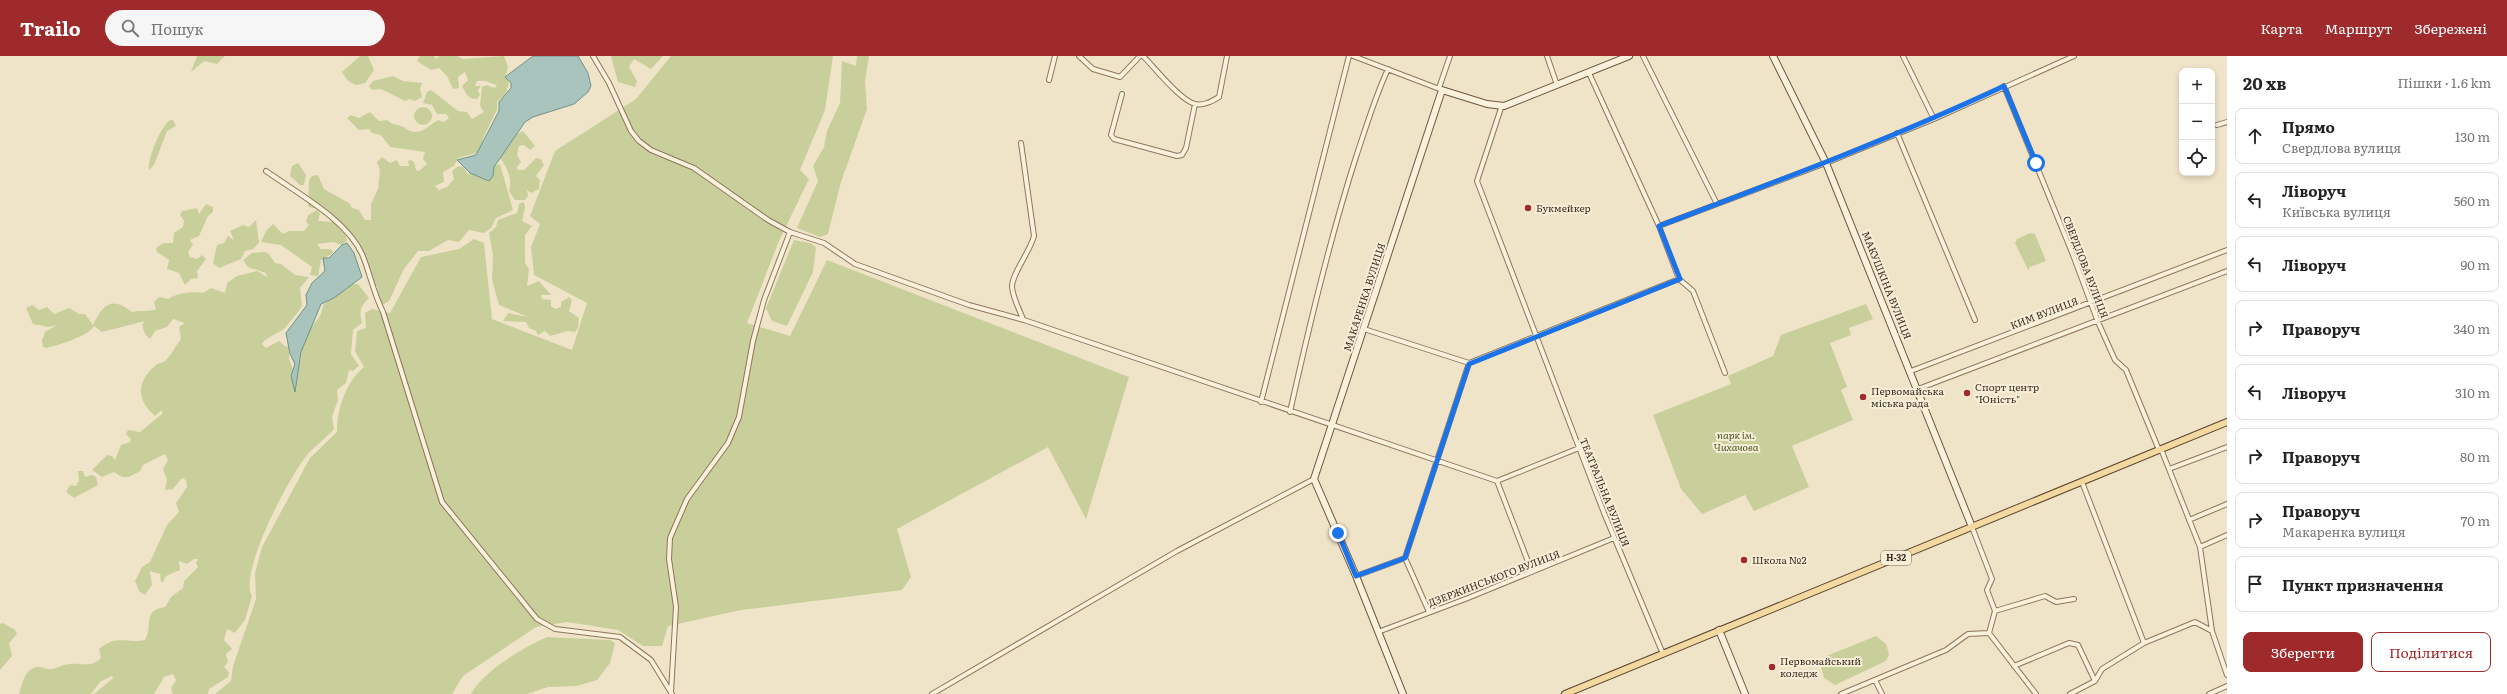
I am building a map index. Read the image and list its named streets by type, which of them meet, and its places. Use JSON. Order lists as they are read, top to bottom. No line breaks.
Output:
{"streets":{"main road":["Н-32"],"street":["СВЕРДЛОВА ВУЛИЦЯ","МАКУШКІНА ВУЛИЦЯ","МАКАРЕНКА ВУЛИЦЯ","КИМ ВУЛИЦЯ","ТЕАТРАЛЬНА ВУЛИЦЯ","ДЗЕРЖИНСЬКОГО ВУЛИЦЯ"]},"crossings":[["СВЕРДЛОВА ВУЛИЦЯ","КИМ ВУЛИЦЯ"],["СВЕРДЛОВА ВУЛИЦЯ","Н-32"],["МАКУШКІНА ВУЛИЦЯ","КИМ ВУЛИЦЯ"],["МАКУШКІНА ВУЛИЦЯ","Н-32"],["ТЕАТРАЛЬНА ВУЛИЦЯ","Н-32"],["ТЕАТРАЛЬНА ВУЛИЦЯ","ДЗЕРЖИНСЬКОГО ВУЛИЦЯ"]],"parks":["парк ім. Чихачова"],"places":["Букмейкер","Спорт центр \"Юність\"","Первомайська міська рада","Школа №2","Первомайський коледж"],"page":{"header":"Trailo","search":"Пошук","nav":["Карта","Маршрут","Збережені"],"heading":["20 хв","Пішки · 1.6 km"],"map_buttons":["+","−"],"list":[["Прямо","Свердлова вулиця","130 m"],["Ліворуч","Київська вулиця","560 m"],["Ліворуч","90 m"],["Праворуч","340 m"],["Ліворуч","310 m"],["Праворуч","80 m"],["Праворуч","Макаренка вулиця","70 m"],"Пункт призначення"],"buttons":["Зберегти","Поділитися"]}}
